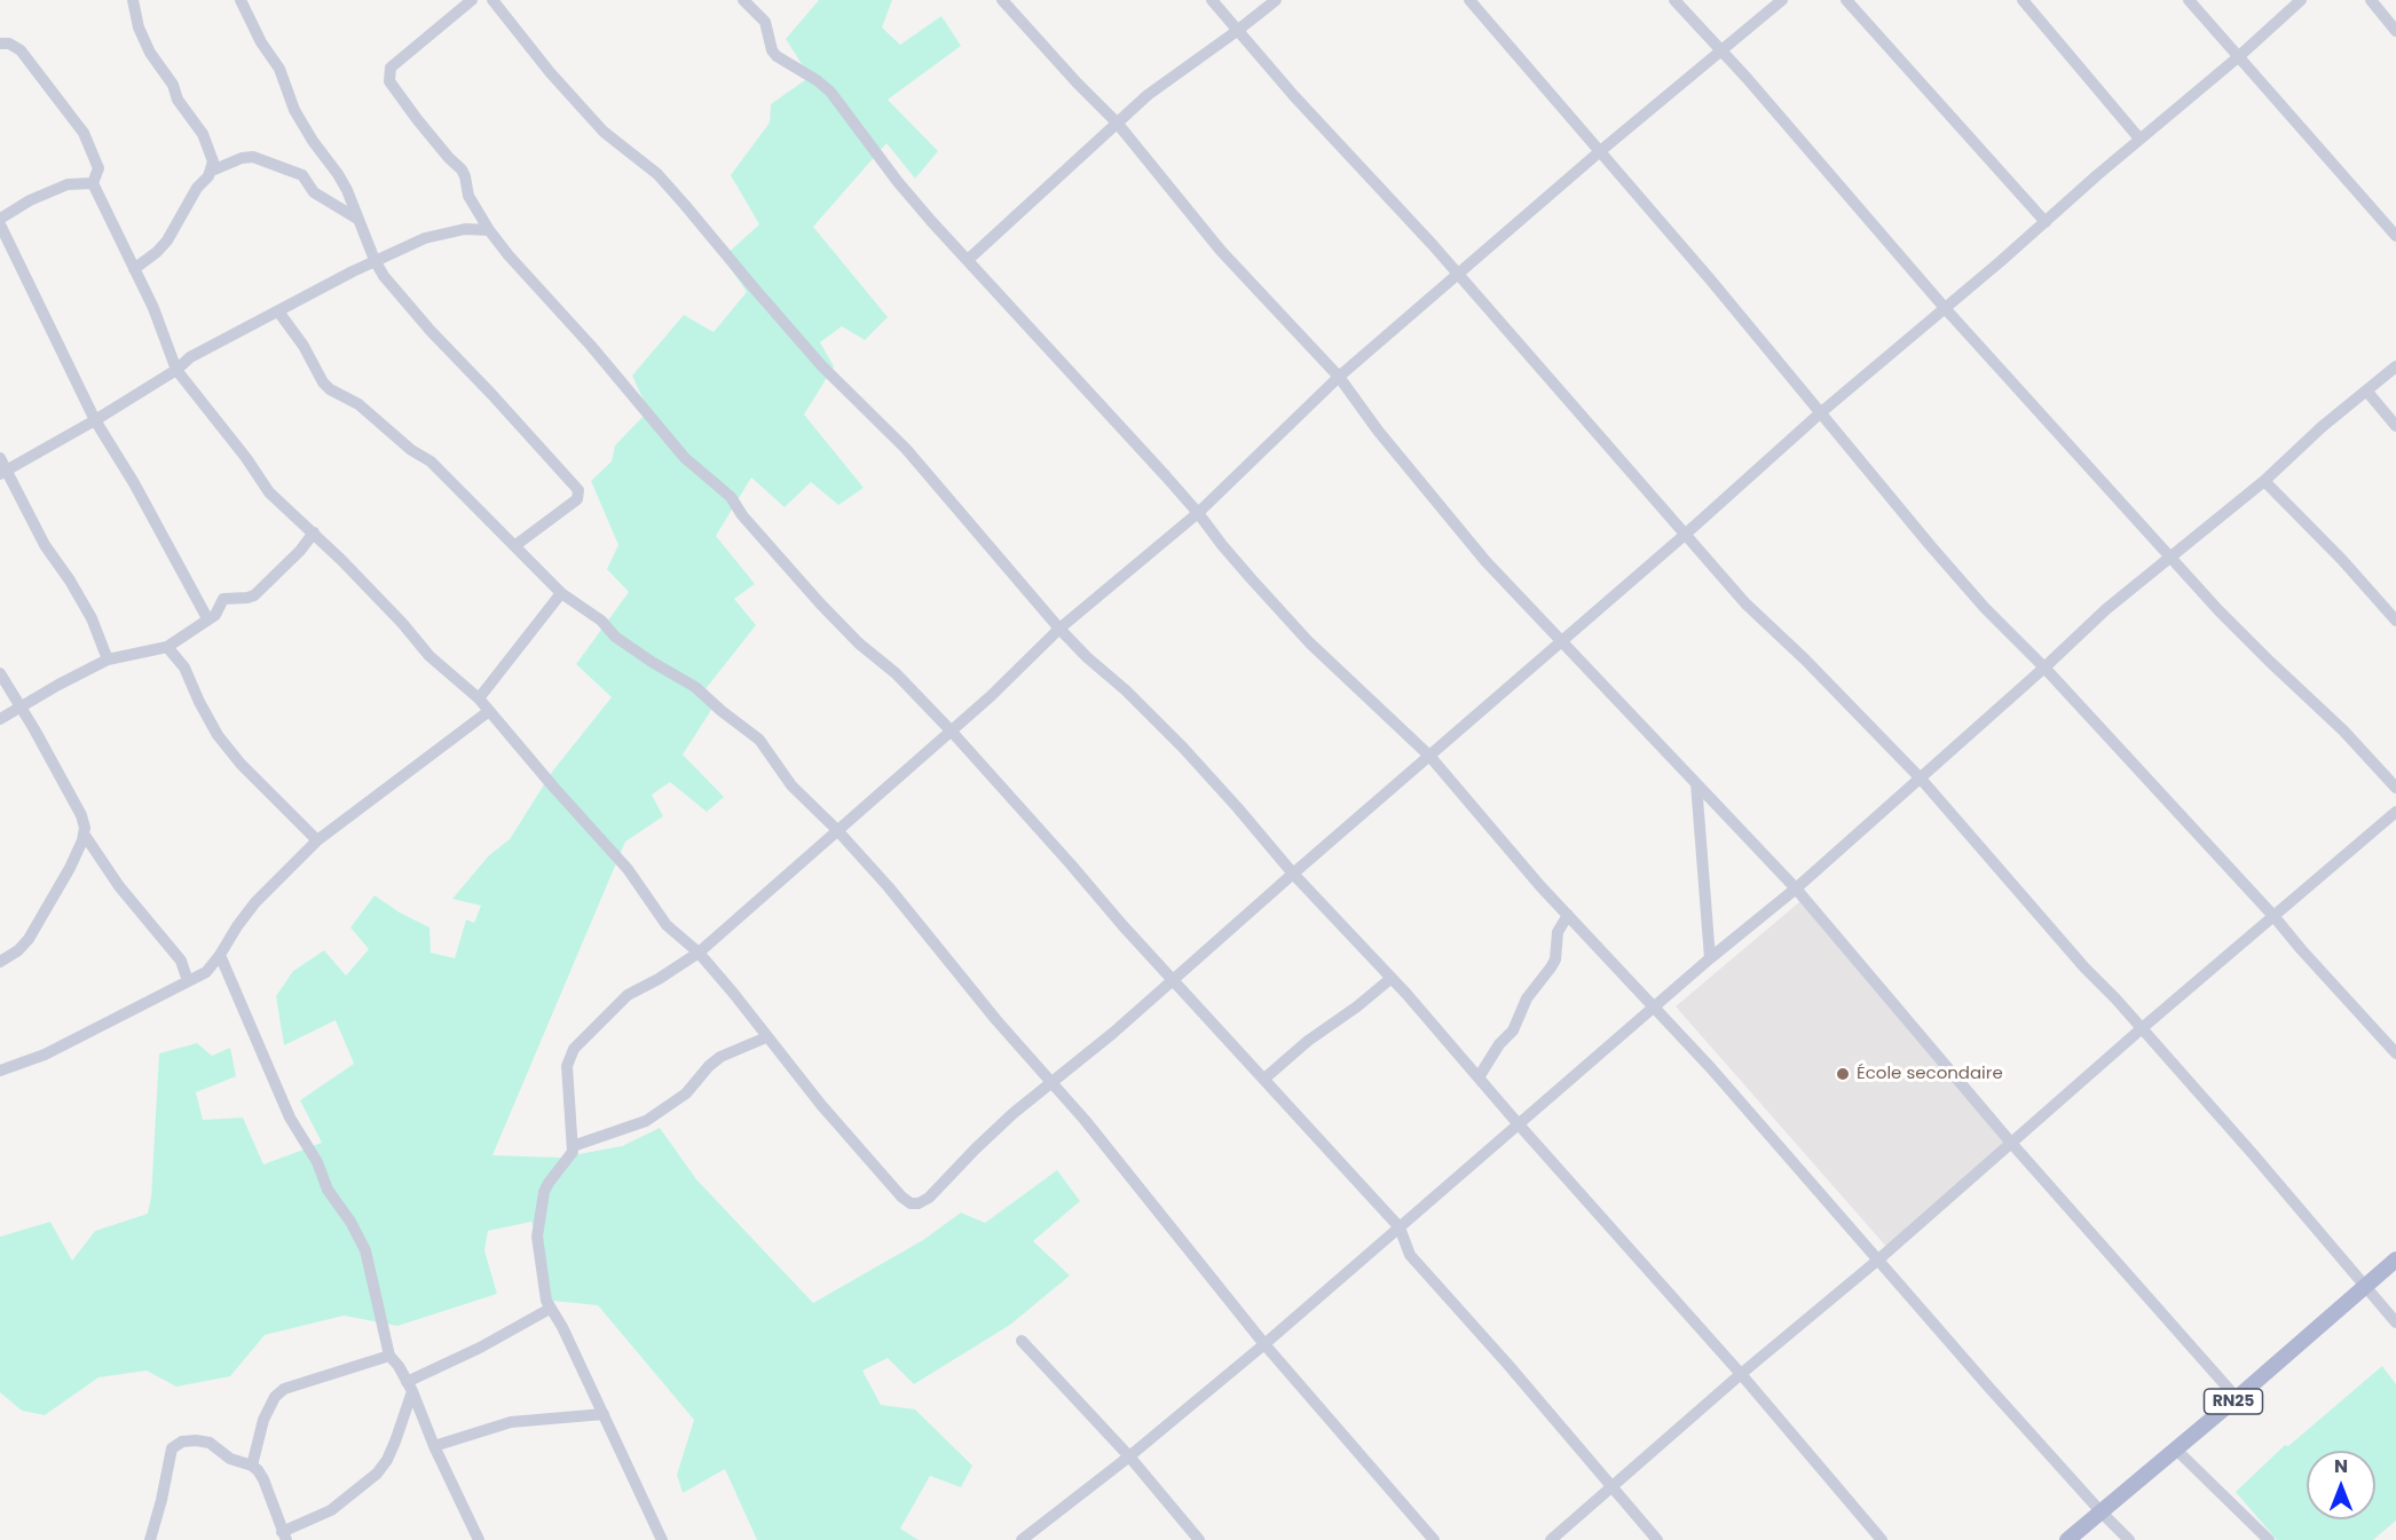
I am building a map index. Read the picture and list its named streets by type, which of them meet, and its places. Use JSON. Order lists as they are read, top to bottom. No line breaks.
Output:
{"streets":{"main road":["RN25"]},"places":["École secondaire"],"north":"top"}
